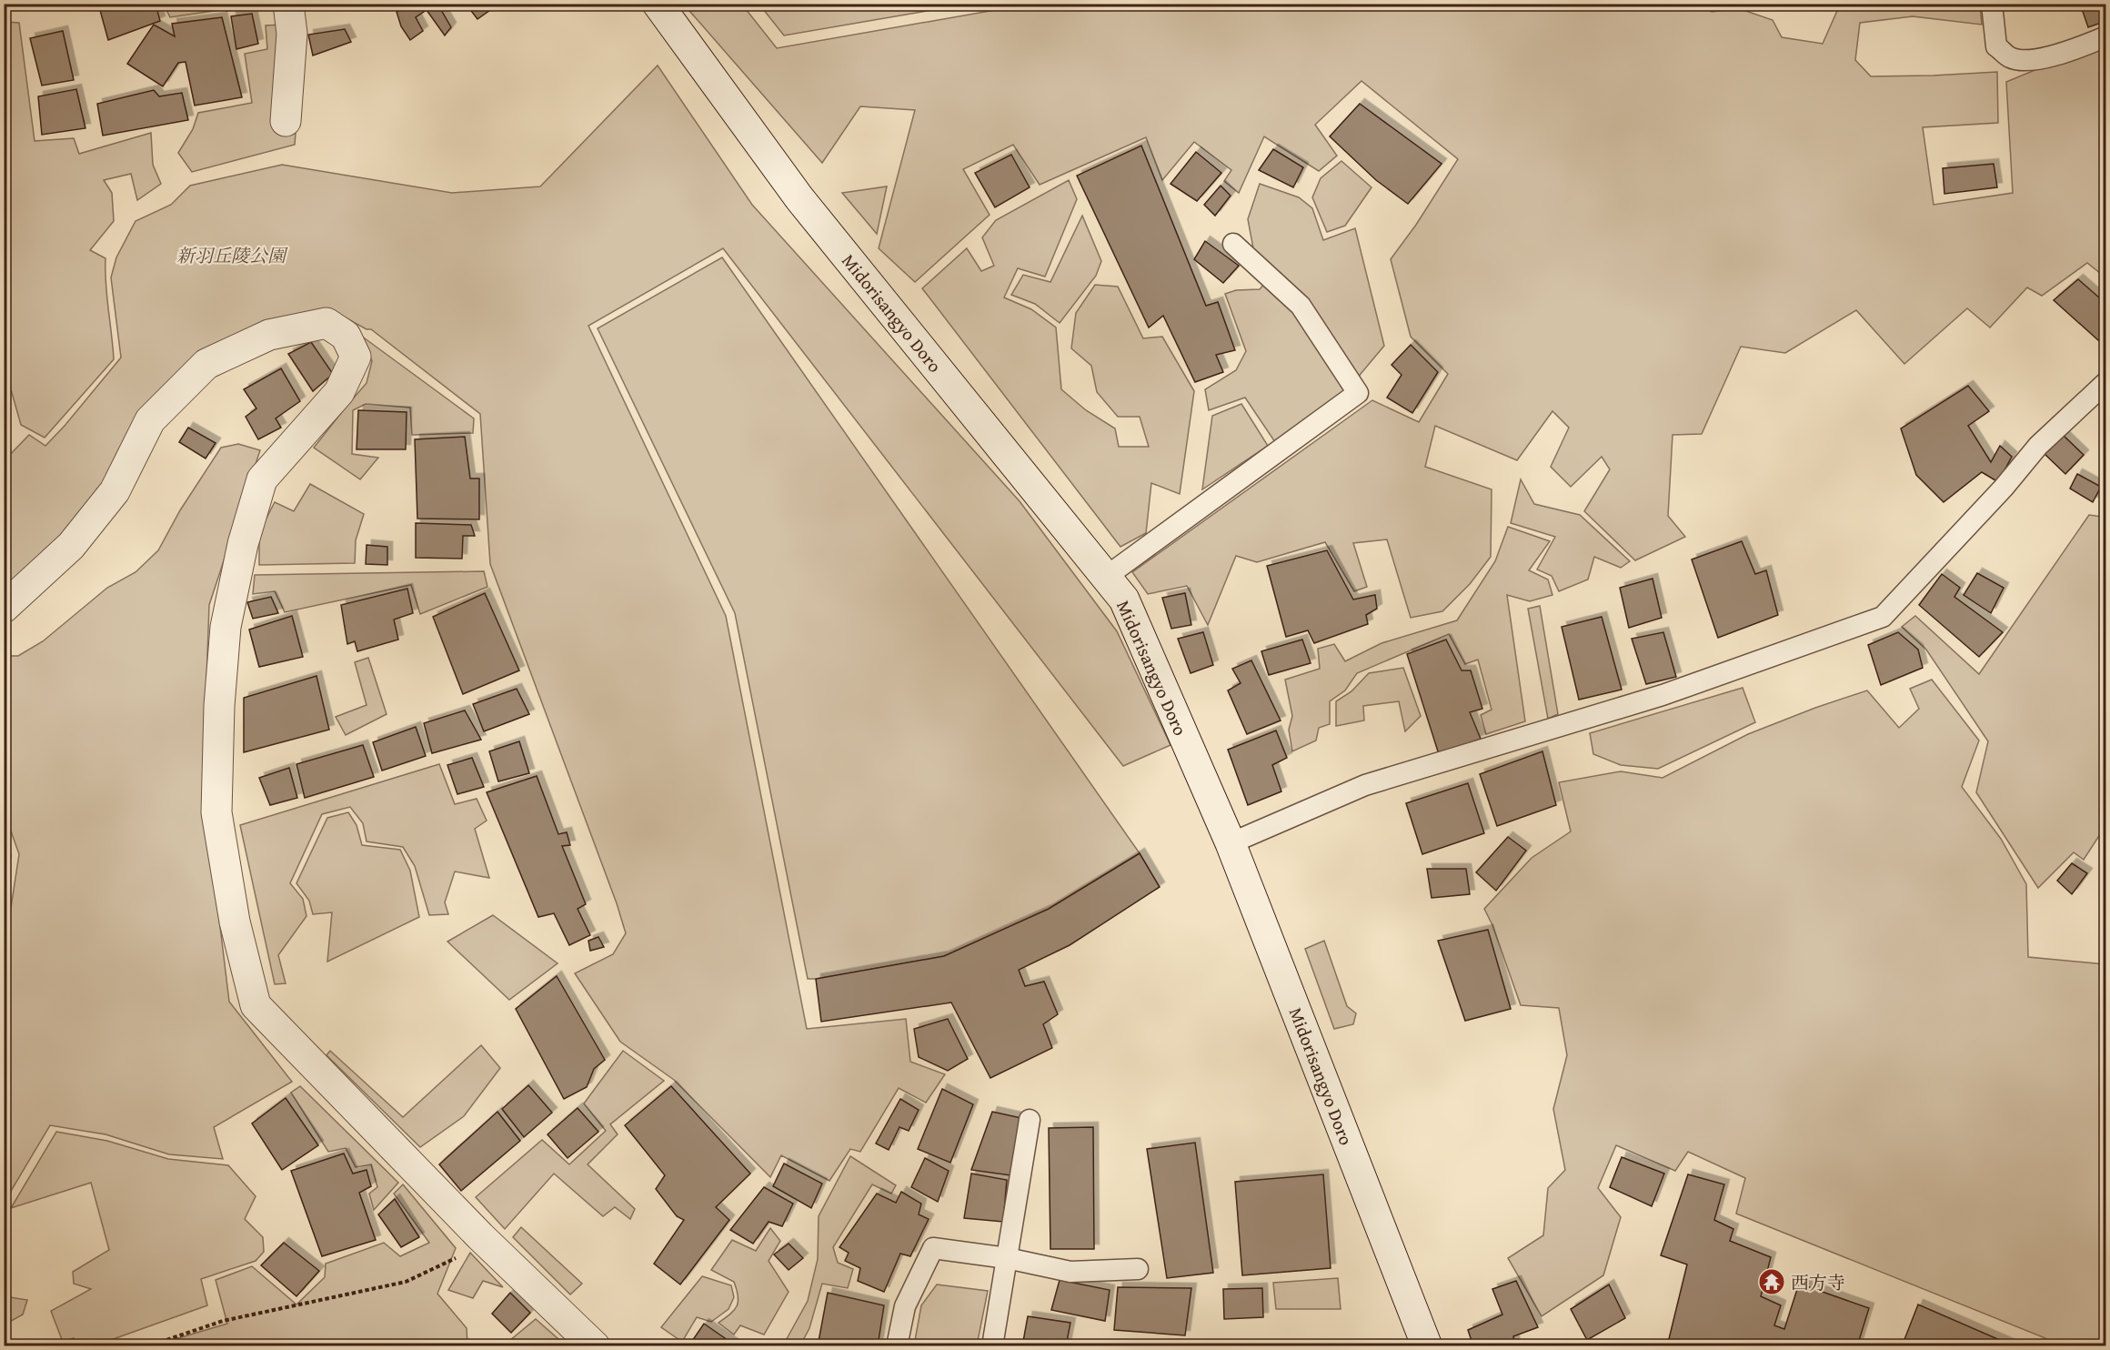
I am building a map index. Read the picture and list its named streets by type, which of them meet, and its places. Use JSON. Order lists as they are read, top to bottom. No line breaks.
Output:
{"streets":{"street":["Midorisangyo Doro"]},"parks":["新羽丘陵公園"],"places":{"temple":["西方寺"]}}
